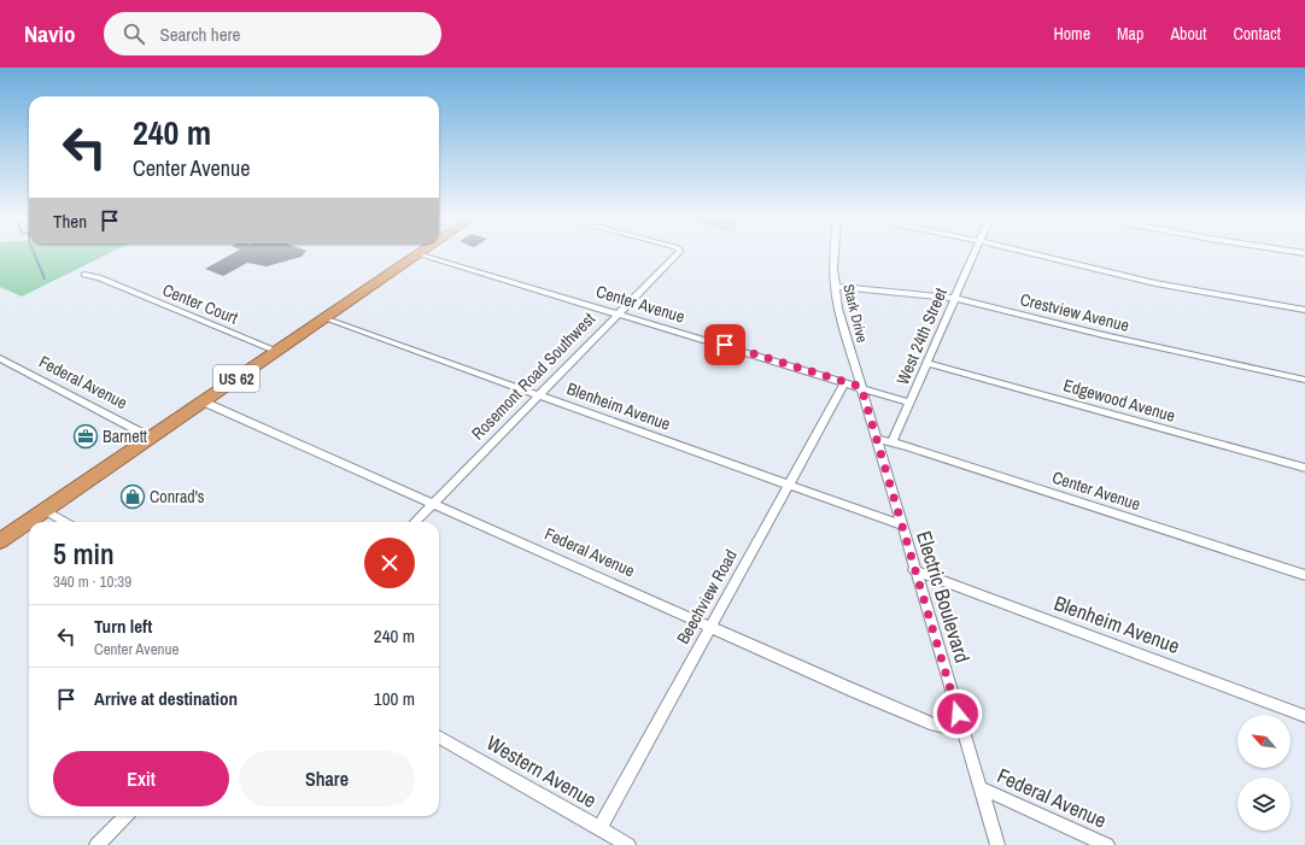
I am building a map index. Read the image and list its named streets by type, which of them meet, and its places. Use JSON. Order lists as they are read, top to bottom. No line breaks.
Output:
{"streets":{"highway":["US 62"],"street":["Center Court","Center Avenue","Crestview Avenue","Stark Drive","West 24th Street","Rosemont Road Southwest","Federal Avenue","Edgewood Avenue","Blenheim Avenue","Beechview Road","Electric Boulevard","Western Avenue"]},"crossings":[["Center Court","US 62"],["Center Avenue","Stark Drive"],["Center Avenue","West 24th Street"],["Center Avenue","Rosemont Road Southwest"],["Center Avenue","US 62"],["Center Avenue","Beechview Road"],["Center Avenue","Electric Boulevard"],["Crestview Avenue","Stark Drive"],["Crestview Avenue","West 24th Street"],["Stark Drive","Electric Boulevard"],["West 24th Street","Edgewood Avenue"],["Rosemont Road Southwest","Federal Avenue"],["Rosemont Road Southwest","Blenheim Avenue"],["US 62","Federal Avenue"],["US 62","Blenheim Avenue"],["Federal Avenue","Beechview Road"],["Federal Avenue","Electric Boulevard"],["Blenheim Avenue","Beechview Road"],["Blenheim Avenue","Electric Boulevard"],["Beechview Road","Western Avenue"]],"places":{"office":["Barnett"],"shop":["Conrad's"]},"north":"top left","page":{"header":"Navio","search":"Search here","nav":["Home","Map","About","Contact"],"turn":["240 m","Center Avenue"],"then":"Then","heading":["5 min","340 m · 10:39"],"list":[{"name":"Turn left","note":"Center Avenue","value":"240 m"},{"name":"Arrive at destination","value":"100 m"}],"buttons":["Exit","Share"]}}
